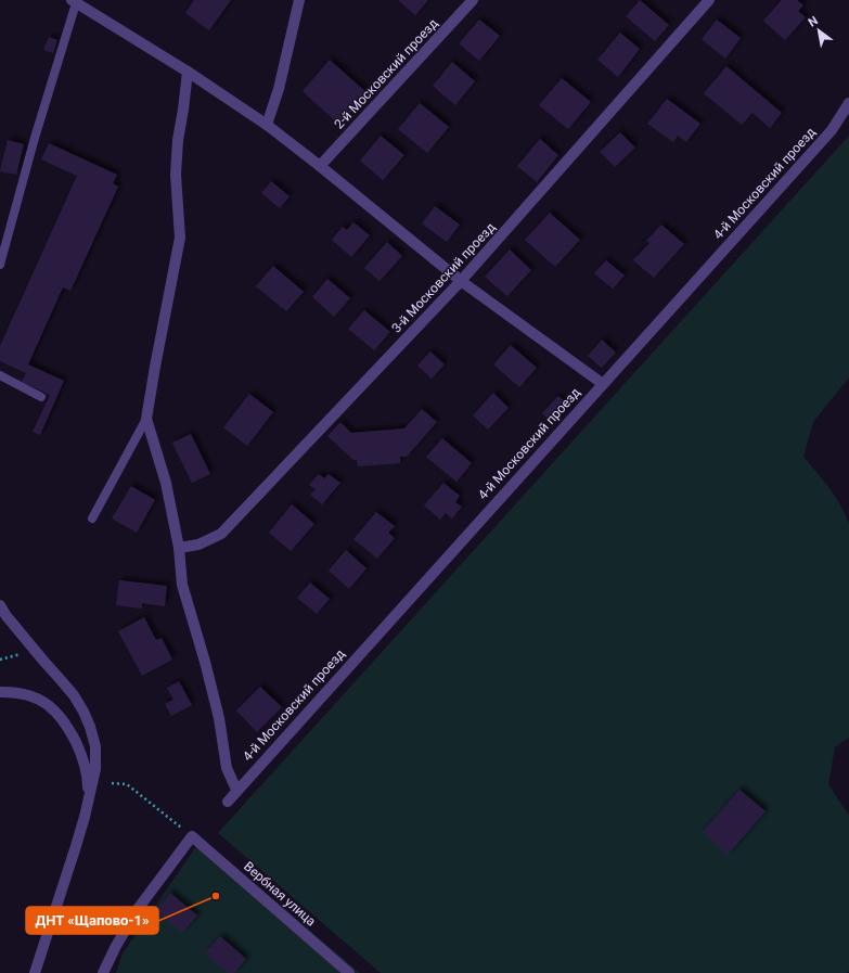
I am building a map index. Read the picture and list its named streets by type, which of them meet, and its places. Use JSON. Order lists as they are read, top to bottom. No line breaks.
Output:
{"streets":{"street":["2-й Московский проезд","4-й Московский проезд","3-й Московский проезд","Вербная улица"]},"places":["ДНТ «Щапово-1»"],"north":"top left"}
